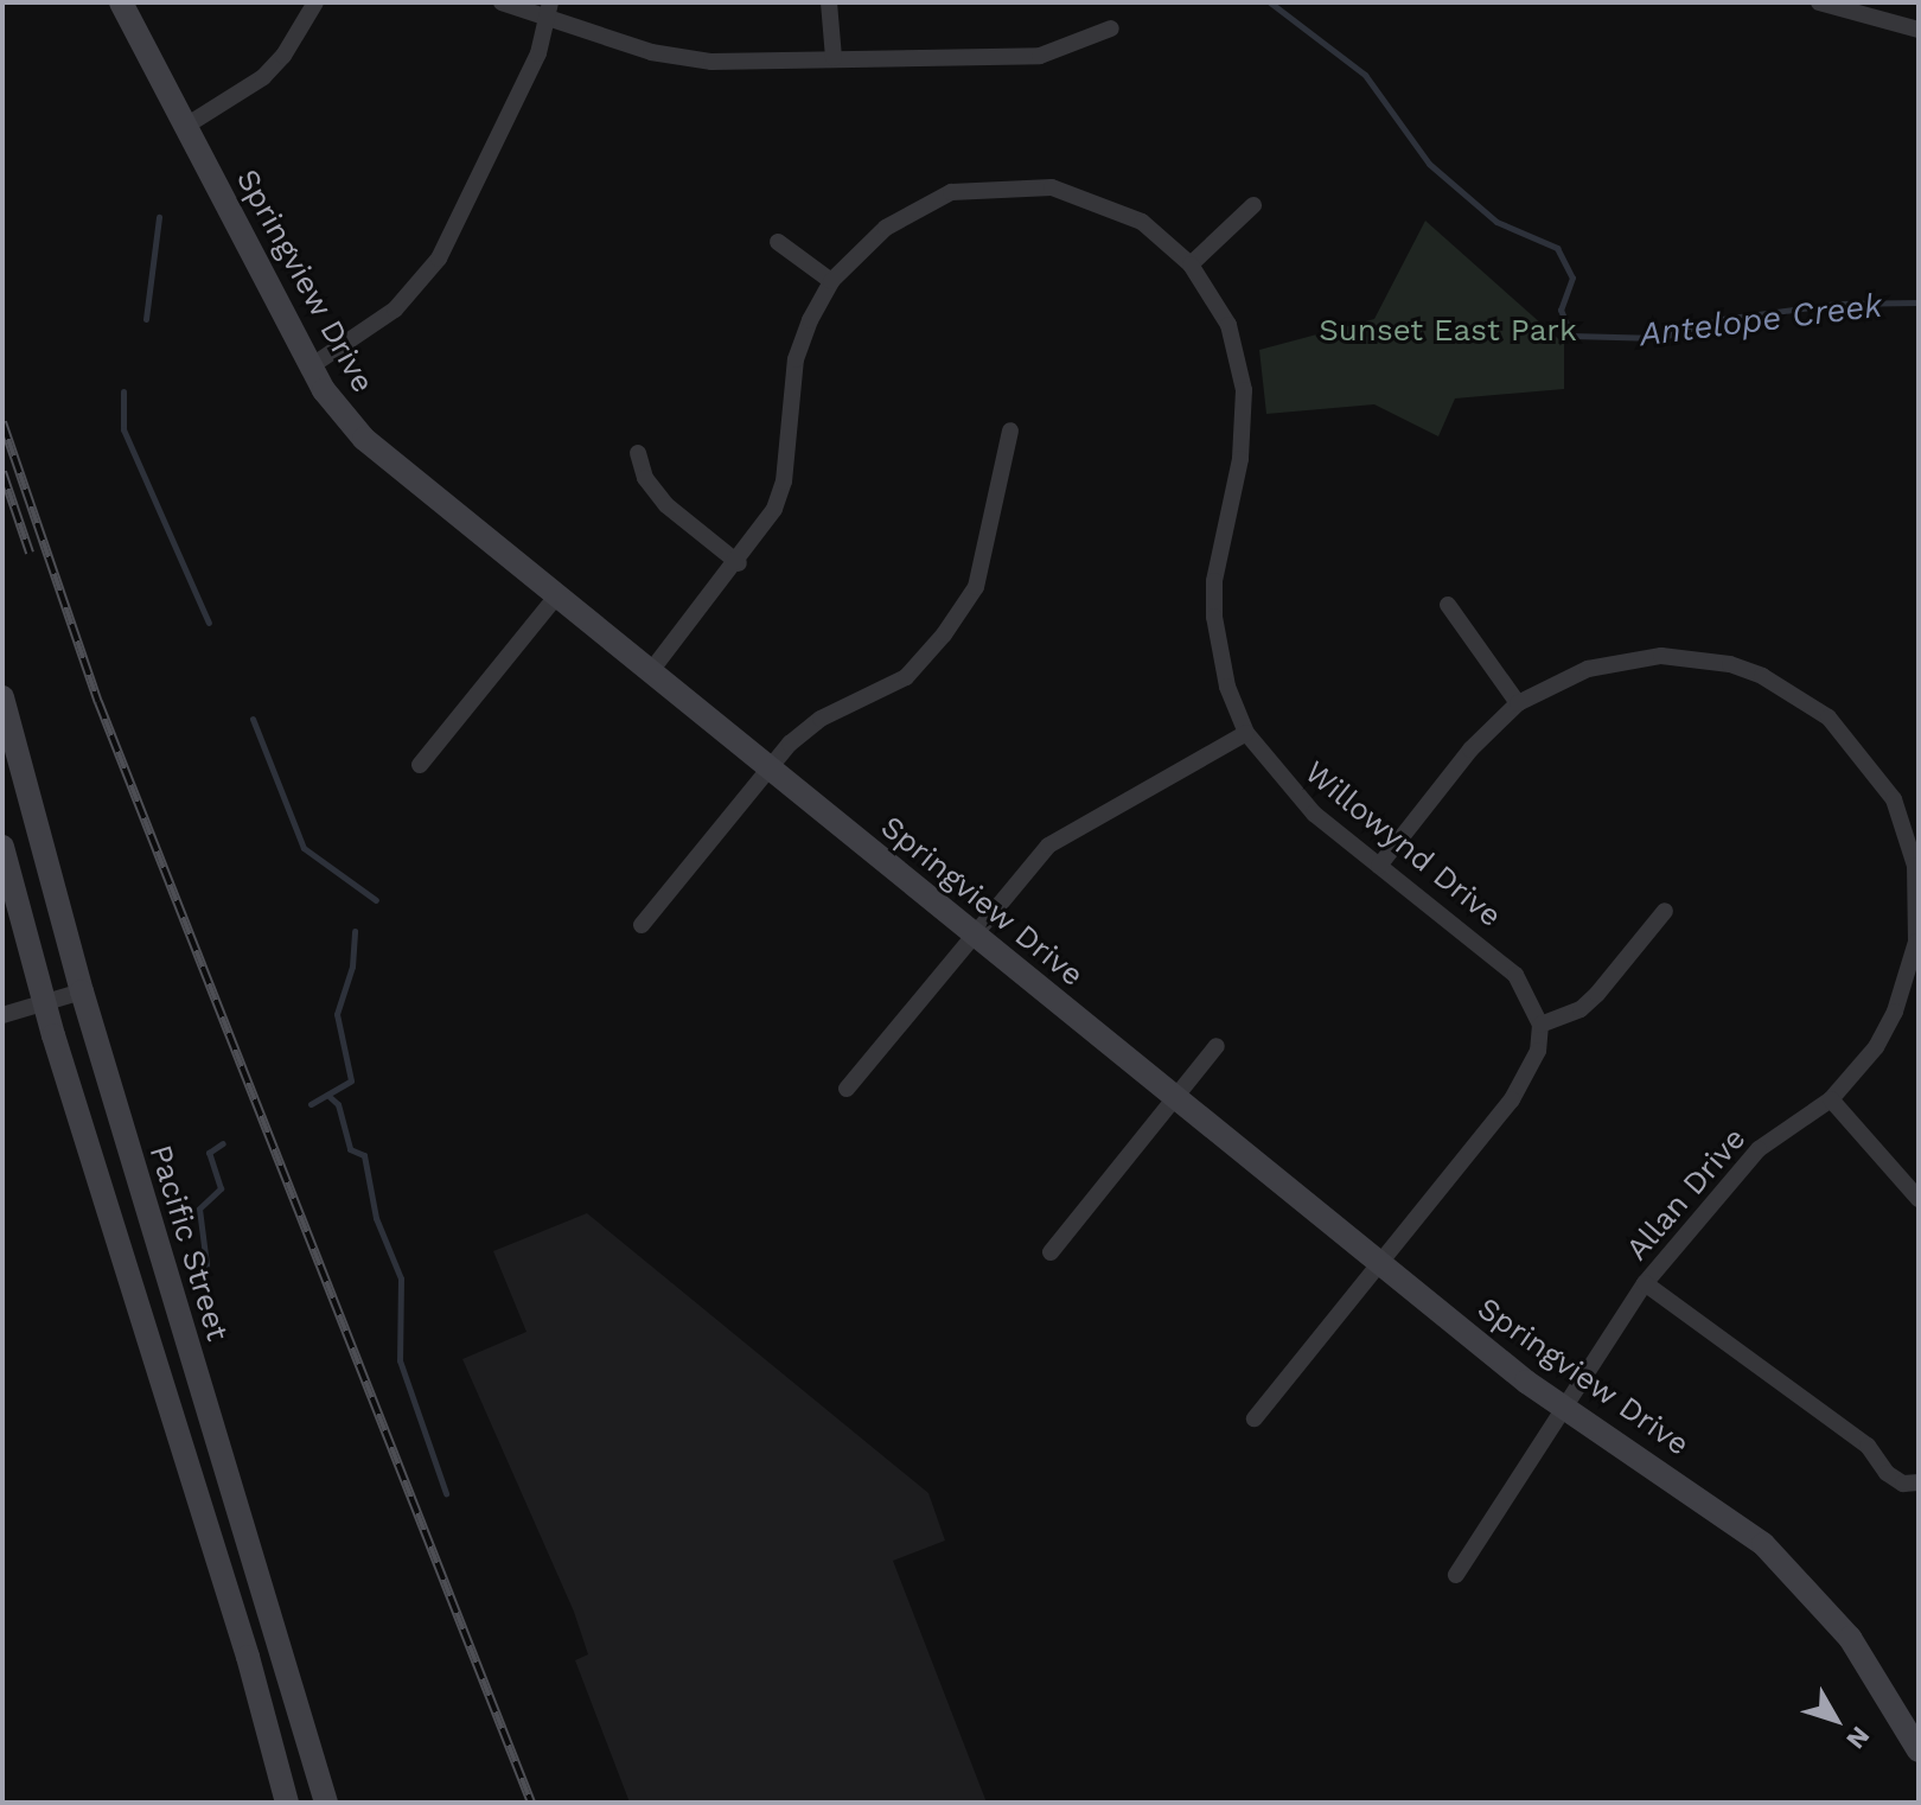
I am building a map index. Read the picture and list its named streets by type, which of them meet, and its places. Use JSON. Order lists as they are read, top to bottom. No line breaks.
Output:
{"streets":{"street":["Springview Drive","Willowynd Drive","Allan Drive","Pacific Street"]},"crossings":[["Springview Drive","Willowynd Drive"],["Springview Drive","Allan Drive"],["Willowynd Drive","Allan Drive"]],"water":["Antelope Creek"],"parks":["Sunset East Park"],"north":"bottom right"}
